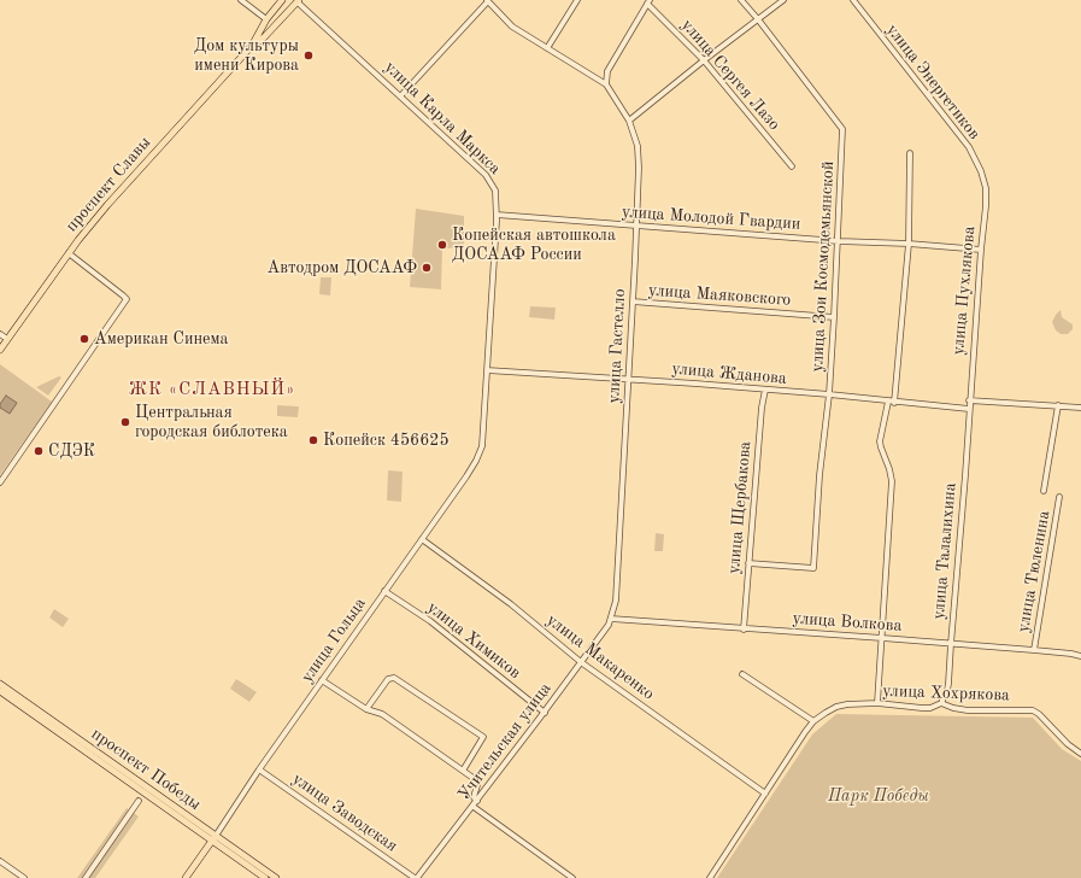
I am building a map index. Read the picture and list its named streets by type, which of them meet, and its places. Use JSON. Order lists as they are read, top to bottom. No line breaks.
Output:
{"streets":{"main road":["проспект Славы","проспект Победы"],"street":["улица Сергея Лазо","улица Энергетиков","улица Карла Маркса","улица Молодой Гвардии","улица Зои Космодемьянской","улица Пухлякова","улица Маяковского","улица Гастелло","улица Жданова","улица Щербакова","улица Талалихина","улица Тюленина","улица Волкова","улица Гольца","улица Химиков","улица Макаренко","улица Хохрякова","Учительская улица","улица Заводская"]},"crossings":[["улица Энергетиков","улица Пухлякова"],["улица Карла Маркса","проспект Славы"],["улица Карла Маркса","улица Молодой Гвардии"],["улица Карла Маркса","улица Жданова"],["улица Карла Маркса","улица Гольца"],["улица Молодой Гвардии","улица Зои Космодемьянской"],["улица Молодой Гвардии","улица Пухлякова"],["улица Молодой Гвардии","улица Гастелло"],["улица Зои Космодемьянской","улица Маяковского"],["улица Зои Космодемьянской","улица Жданова"],["улица Зои Космодемьянской","улица Щербакова"],["улица Пухлякова","улица Талалихина"],["улица Маяковского","улица Гастелло"],["улица Гастелло","улица Жданова"],["улица Гастелло","улица Волкова"],["улица Гастелло","Учительская улица"],["улица Жданова","улица Щербакова"],["улица Жданова","улица Талалихина"],["улица Щербакова","улица Волкова"],["улица Талалихина","улица Волкова"],["улица Талалихина","улица Хохрякова"],["улица Тюленина","улица Волкова"],["улица Волкова","Учительская улица"],["улица Гольца","улица Химиков"],["улица Гольца","улица Макаренко"],["улица Гольца","проспект Победы"],["улица Гольца","улица Заводская"],["улица Химиков","Учительская улица"],["улица Макаренко","улица Хохрякова"],["улица Макаренко","Учительская улица"],["Учительская улица","улица Заводская"]],"districts":["ЖК «СЛАВНЫЙ»"],"parks":["Парк Победы"],"places":["Дом культуры имени Кирова","Копейская автошкола ДОСААФ России","Автодром ДОСААФ","Американ Синема","Центральная городская библотека","Копейск 456625","СДЭК"]}
